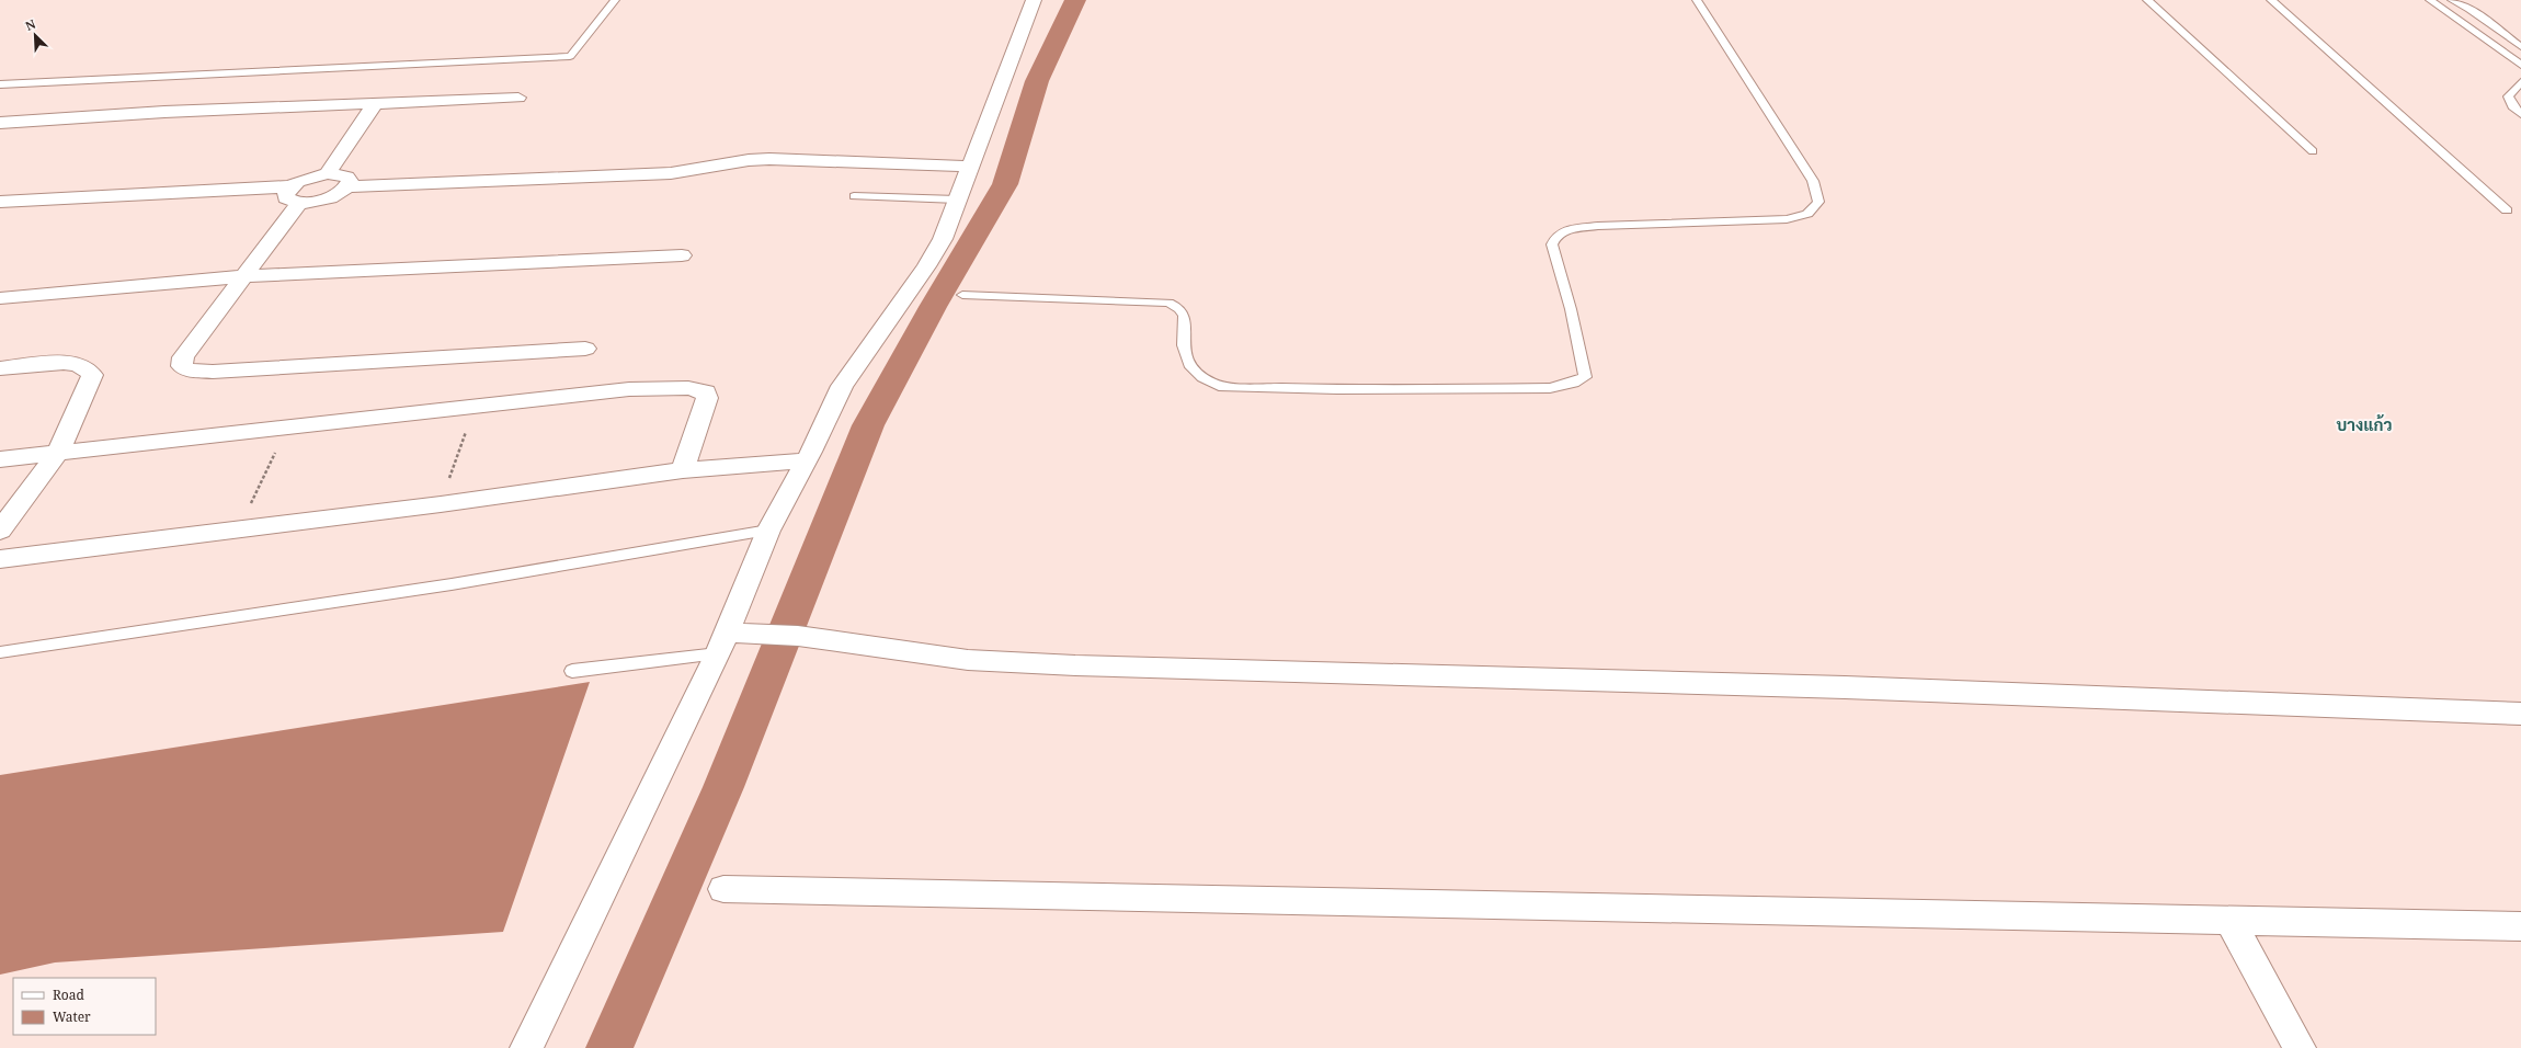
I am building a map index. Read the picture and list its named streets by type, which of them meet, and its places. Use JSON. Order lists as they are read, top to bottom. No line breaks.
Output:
{"districts":["บางแก้ว"],"legend":["Road","Water"],"north":"top left"}
